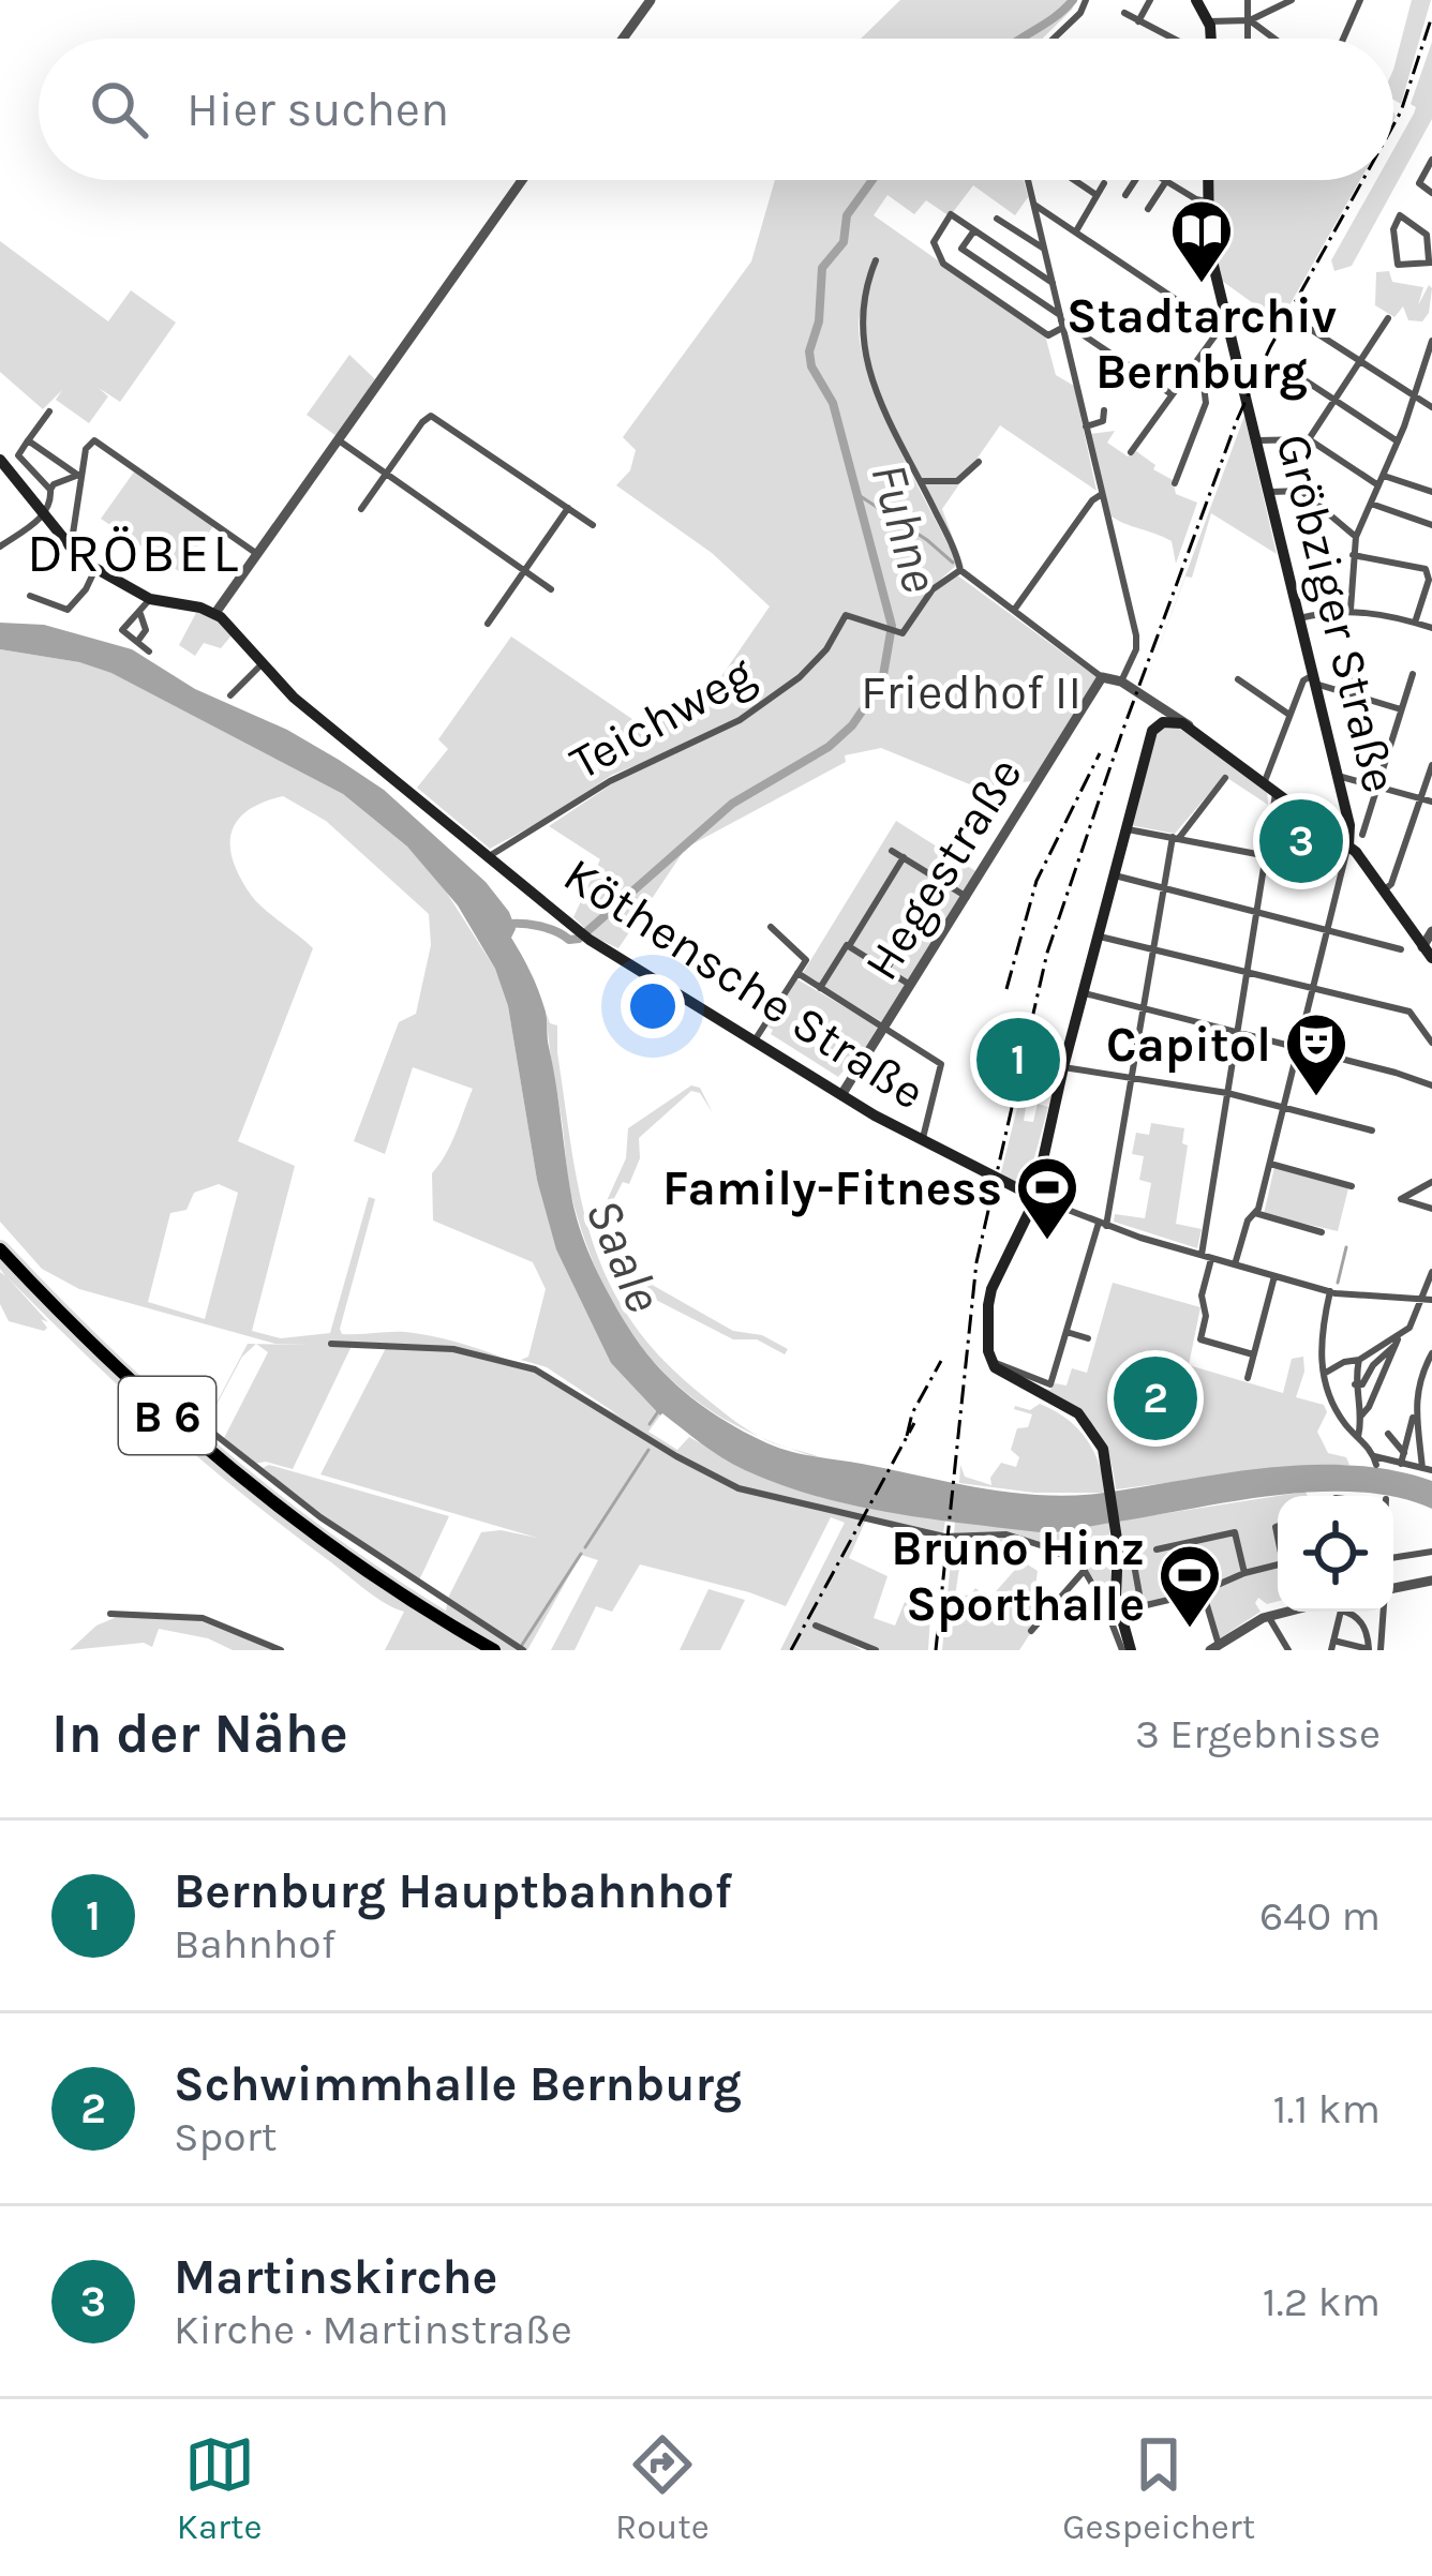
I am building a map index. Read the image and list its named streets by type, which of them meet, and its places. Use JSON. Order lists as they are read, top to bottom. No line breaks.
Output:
{"streets":{"main road":["Gröbziger Straße","Köthensche Straße","B 6"],"street":["Teichweg","Hegestraße"]},"crossings":[["Teichweg","Köthensche Straße"],["Hegestraße","Köthensche Straße"]],"districts":["DRÖBEL"],"water":["Fuhne","Saale"],"parks":["Friedhof II"],"places":{"library":["Stadtarchiv Bernburg"],"theatre":["Capitol"],"sports":["Family-Fitness","Bruno Hinz Sporthalle"]},"page":{"search":"Hier suchen","pins":["3","1","2"],"heading":["In der Nähe","3 Ergebnisse"],"list":[{"mark":"1","name":"Bernburg Hauptbahnhof","note":"Bahnhof","value":"640 m"},{"mark":"2","name":"Schwimmhalle Bernburg","note":"Sport","value":"1.1 km"},{"mark":"3","name":"Martinskirche","note":"Kirche · Martinstraße","value":"1.2 km"}],"nav":["Karte","Route","Gespeichert"]}}
